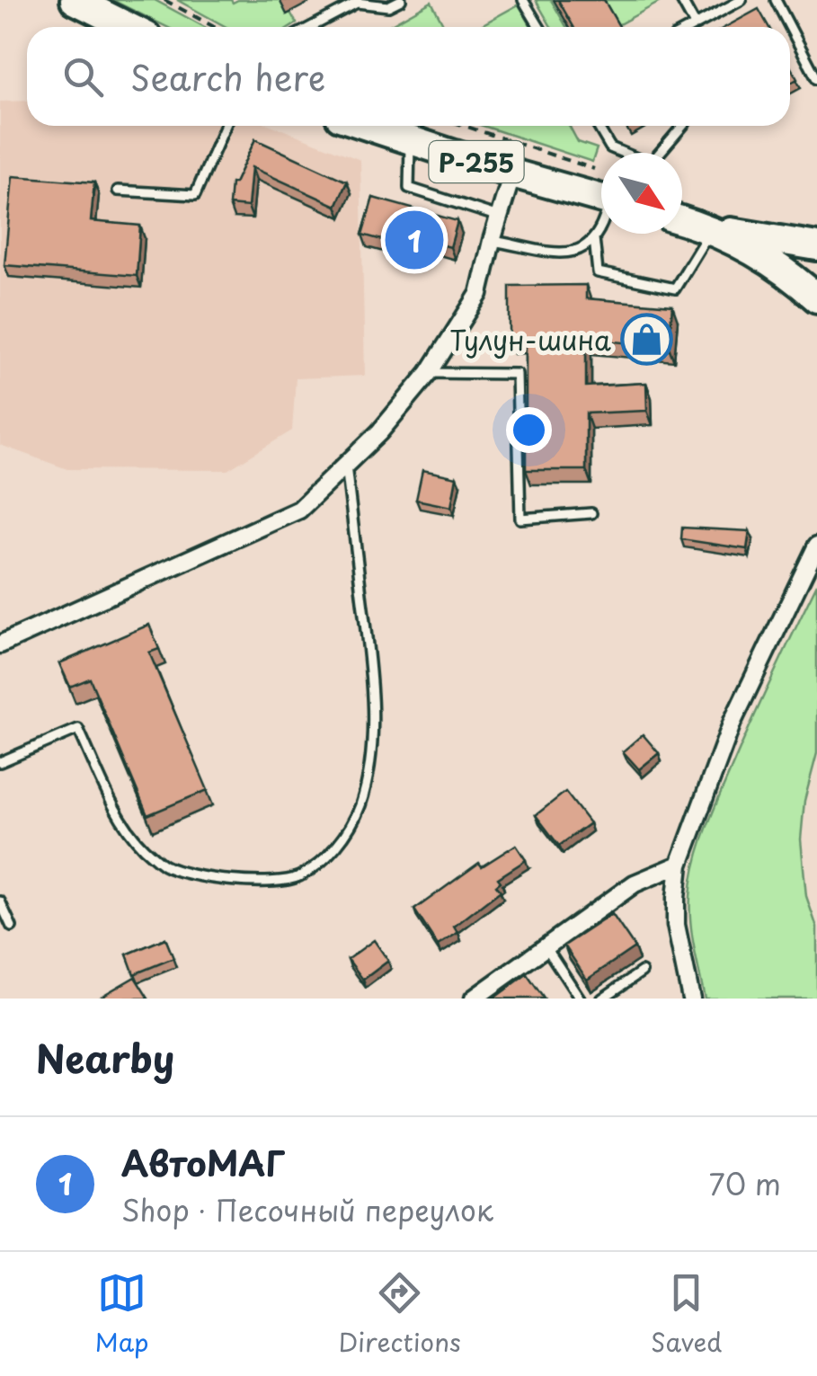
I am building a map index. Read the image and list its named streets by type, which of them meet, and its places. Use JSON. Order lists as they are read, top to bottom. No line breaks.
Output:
{"streets":{"highway":["Р-255"]},"places":{"shop":["Тулун-шина"]},"north":"bottom right","page":{"search":"Search here","pins":"1","heading":"Nearby","list":[{"mark":"1","name":"АвтоМАГ","note":"Shop · Песочный переулок","value":"70 m"}],"nav":["Map","Directions","Saved"]}}
